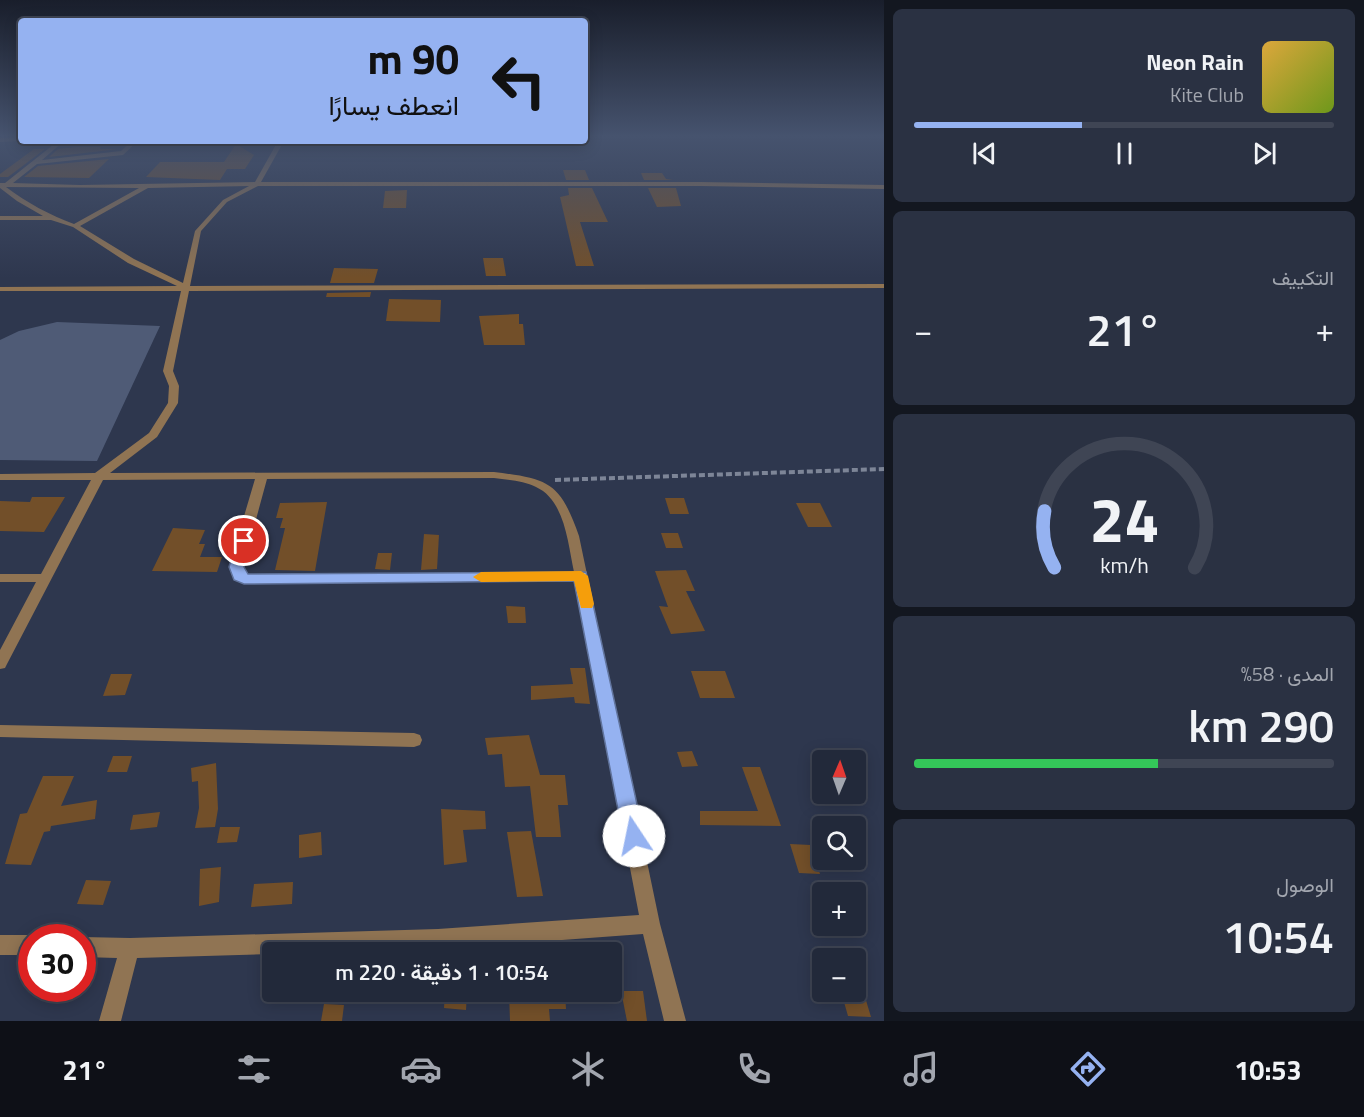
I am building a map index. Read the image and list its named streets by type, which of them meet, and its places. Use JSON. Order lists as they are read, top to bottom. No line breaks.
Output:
{"north":"top","page":{"turn":["90 m","انعطف يسارًا"],"song":["Neon Rain","Kite Club"],"tile":["التكييف",["المدى · 58%","290 km"],["الوصول","10:54"]],"heat":["−","21°","+"],"map_buttons":["+","−"],"limit":"30","trip":"10:54 · 1 دقيقة · 220 m","tabs":["10:53","21°"],"gauge":["24","km/h"]}}
